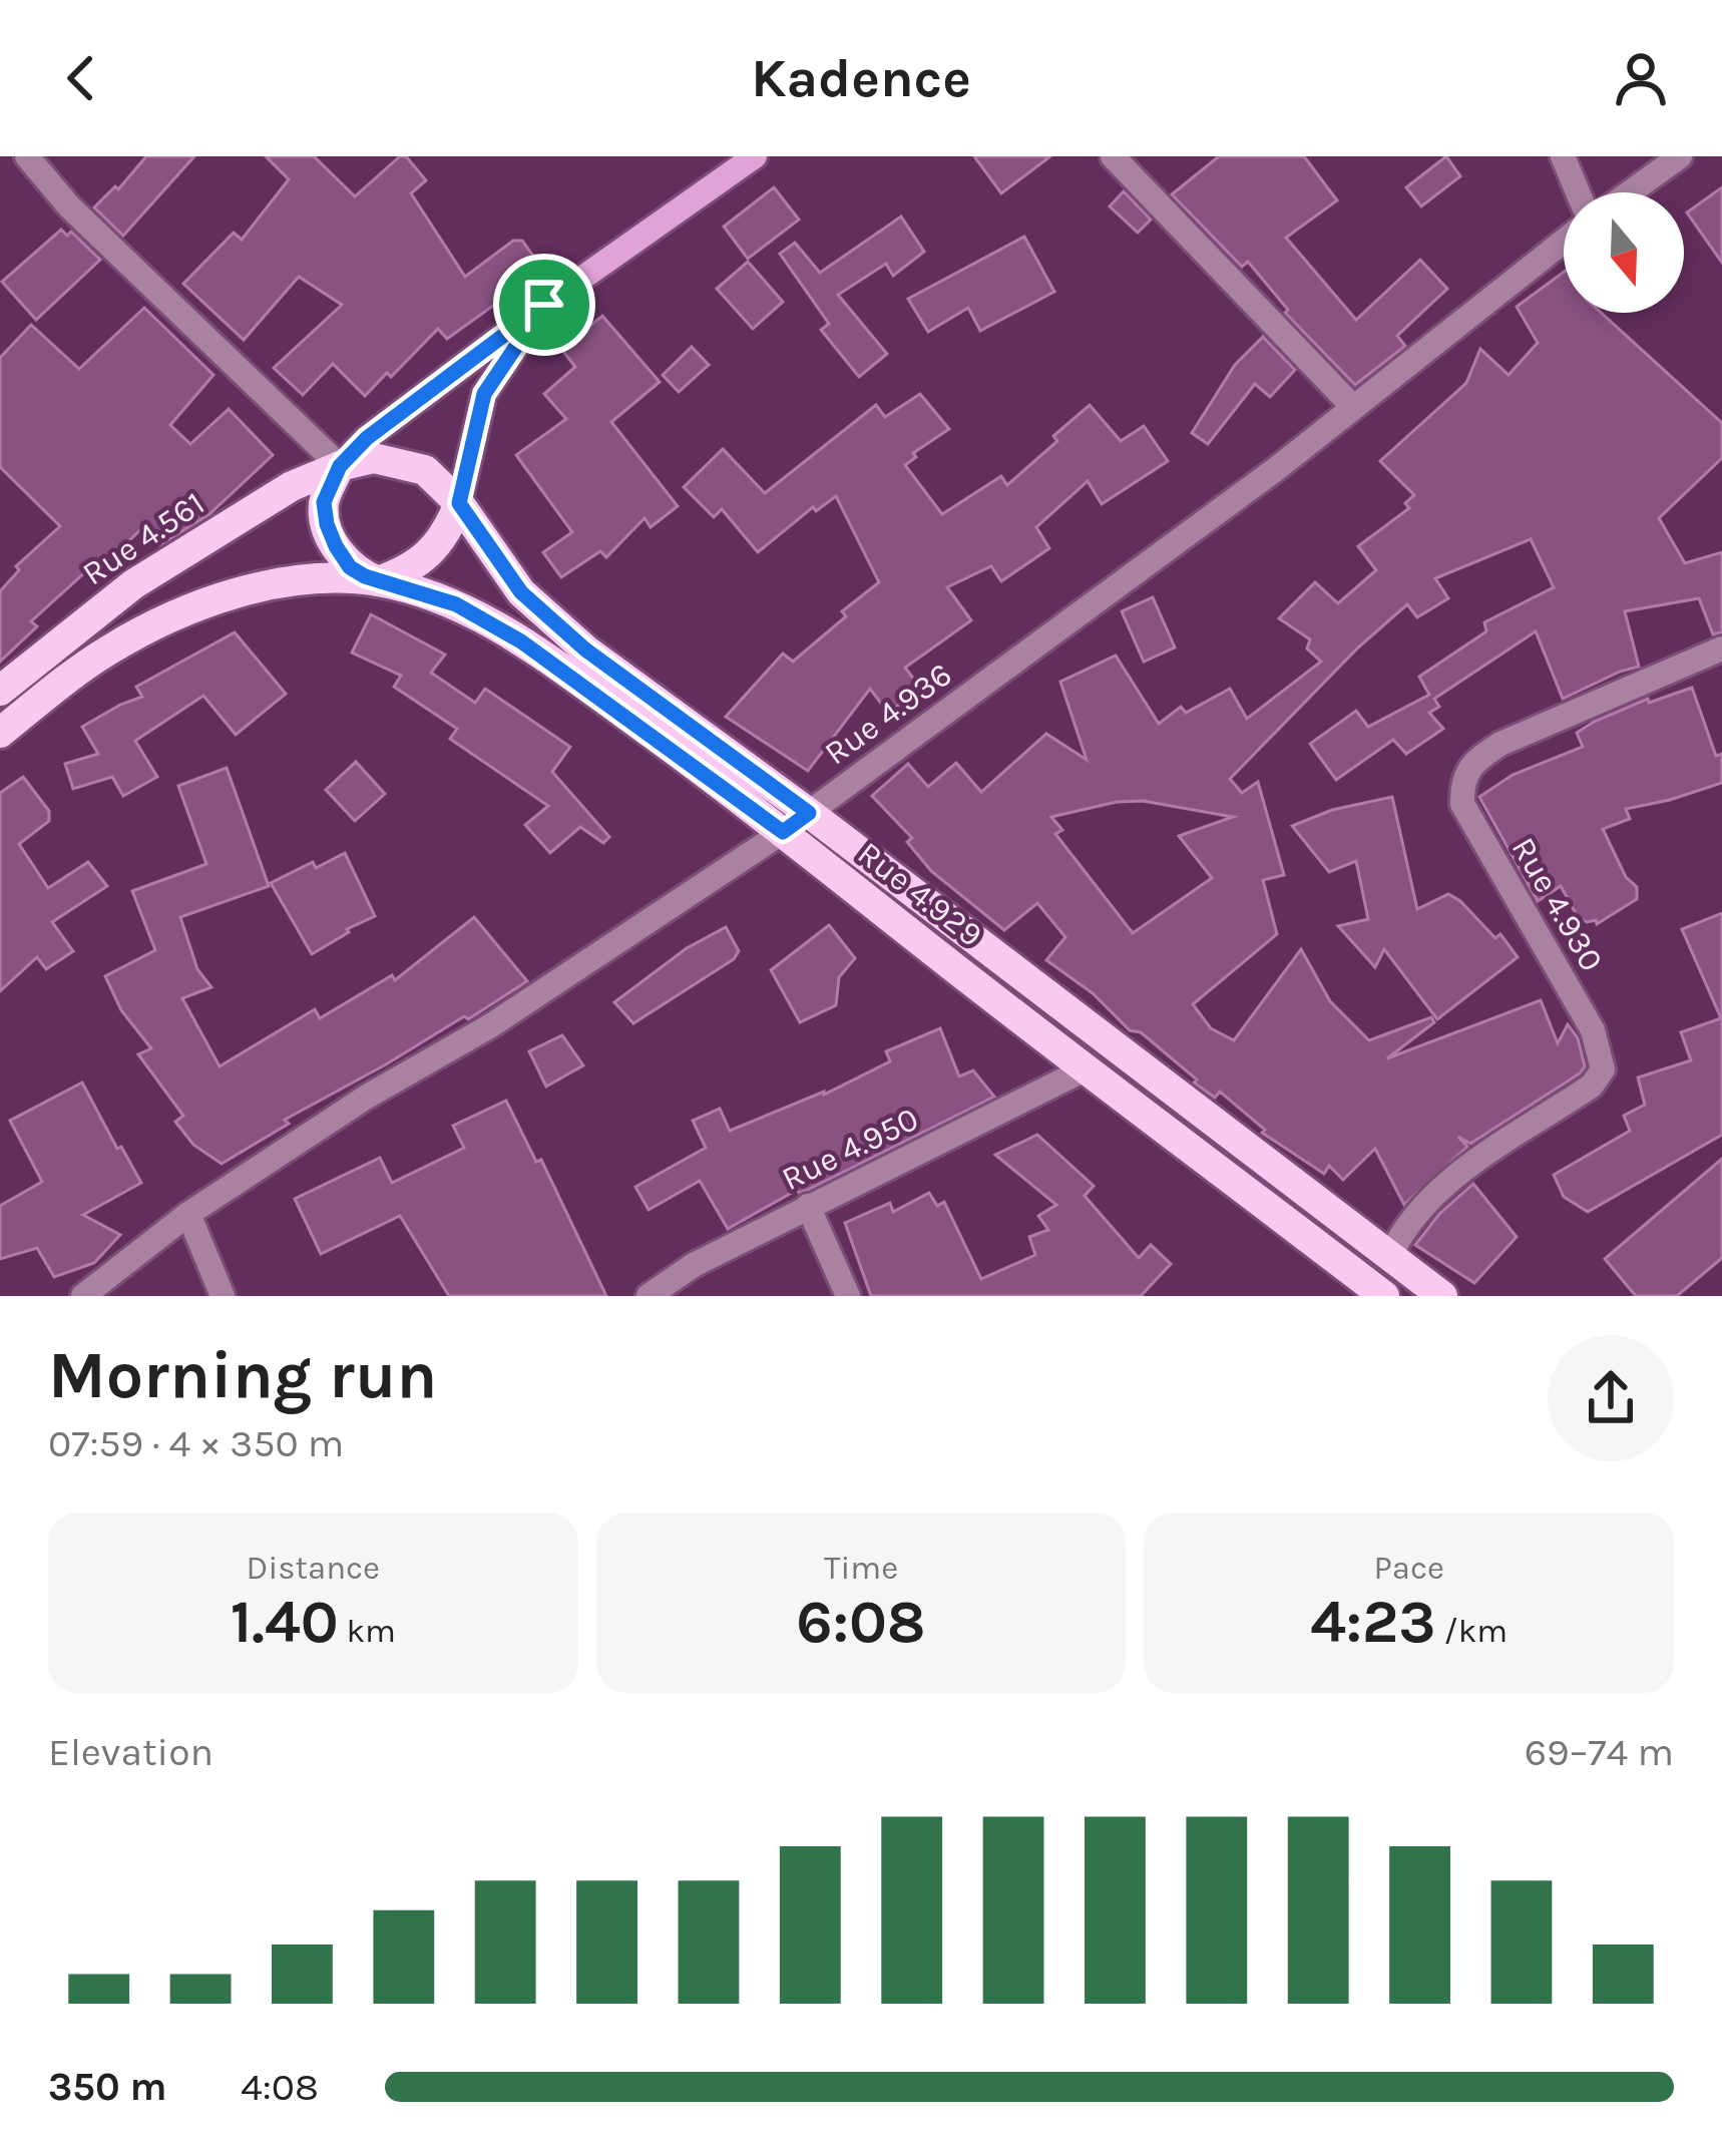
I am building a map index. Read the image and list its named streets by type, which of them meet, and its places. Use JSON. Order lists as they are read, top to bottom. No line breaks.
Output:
{"streets":{"main road":["Rue 4.561","Rue 4.929"],"street":["Rue 4.936","Rue 4.930","Rue 4.950"]},"crossings":[["Rue 4.561","Rue 4.929"],["Rue 4.936","Rue 4.929"],["Rue 4.929","Rue 4.930"],["Rue 4.929","Rue 4.950"]],"north":"bottom","page":{"header":"Kadence","heading":["Morning run","07:59 · 4 × 350 m"],"stats":[["Distance","1.40 km"],["Time","6:08"],["Pace","4:23 /km"]],"chart":["Elevation","69–74 m"],"list":[{"name":"350 m","note":"4:08"}]}}
